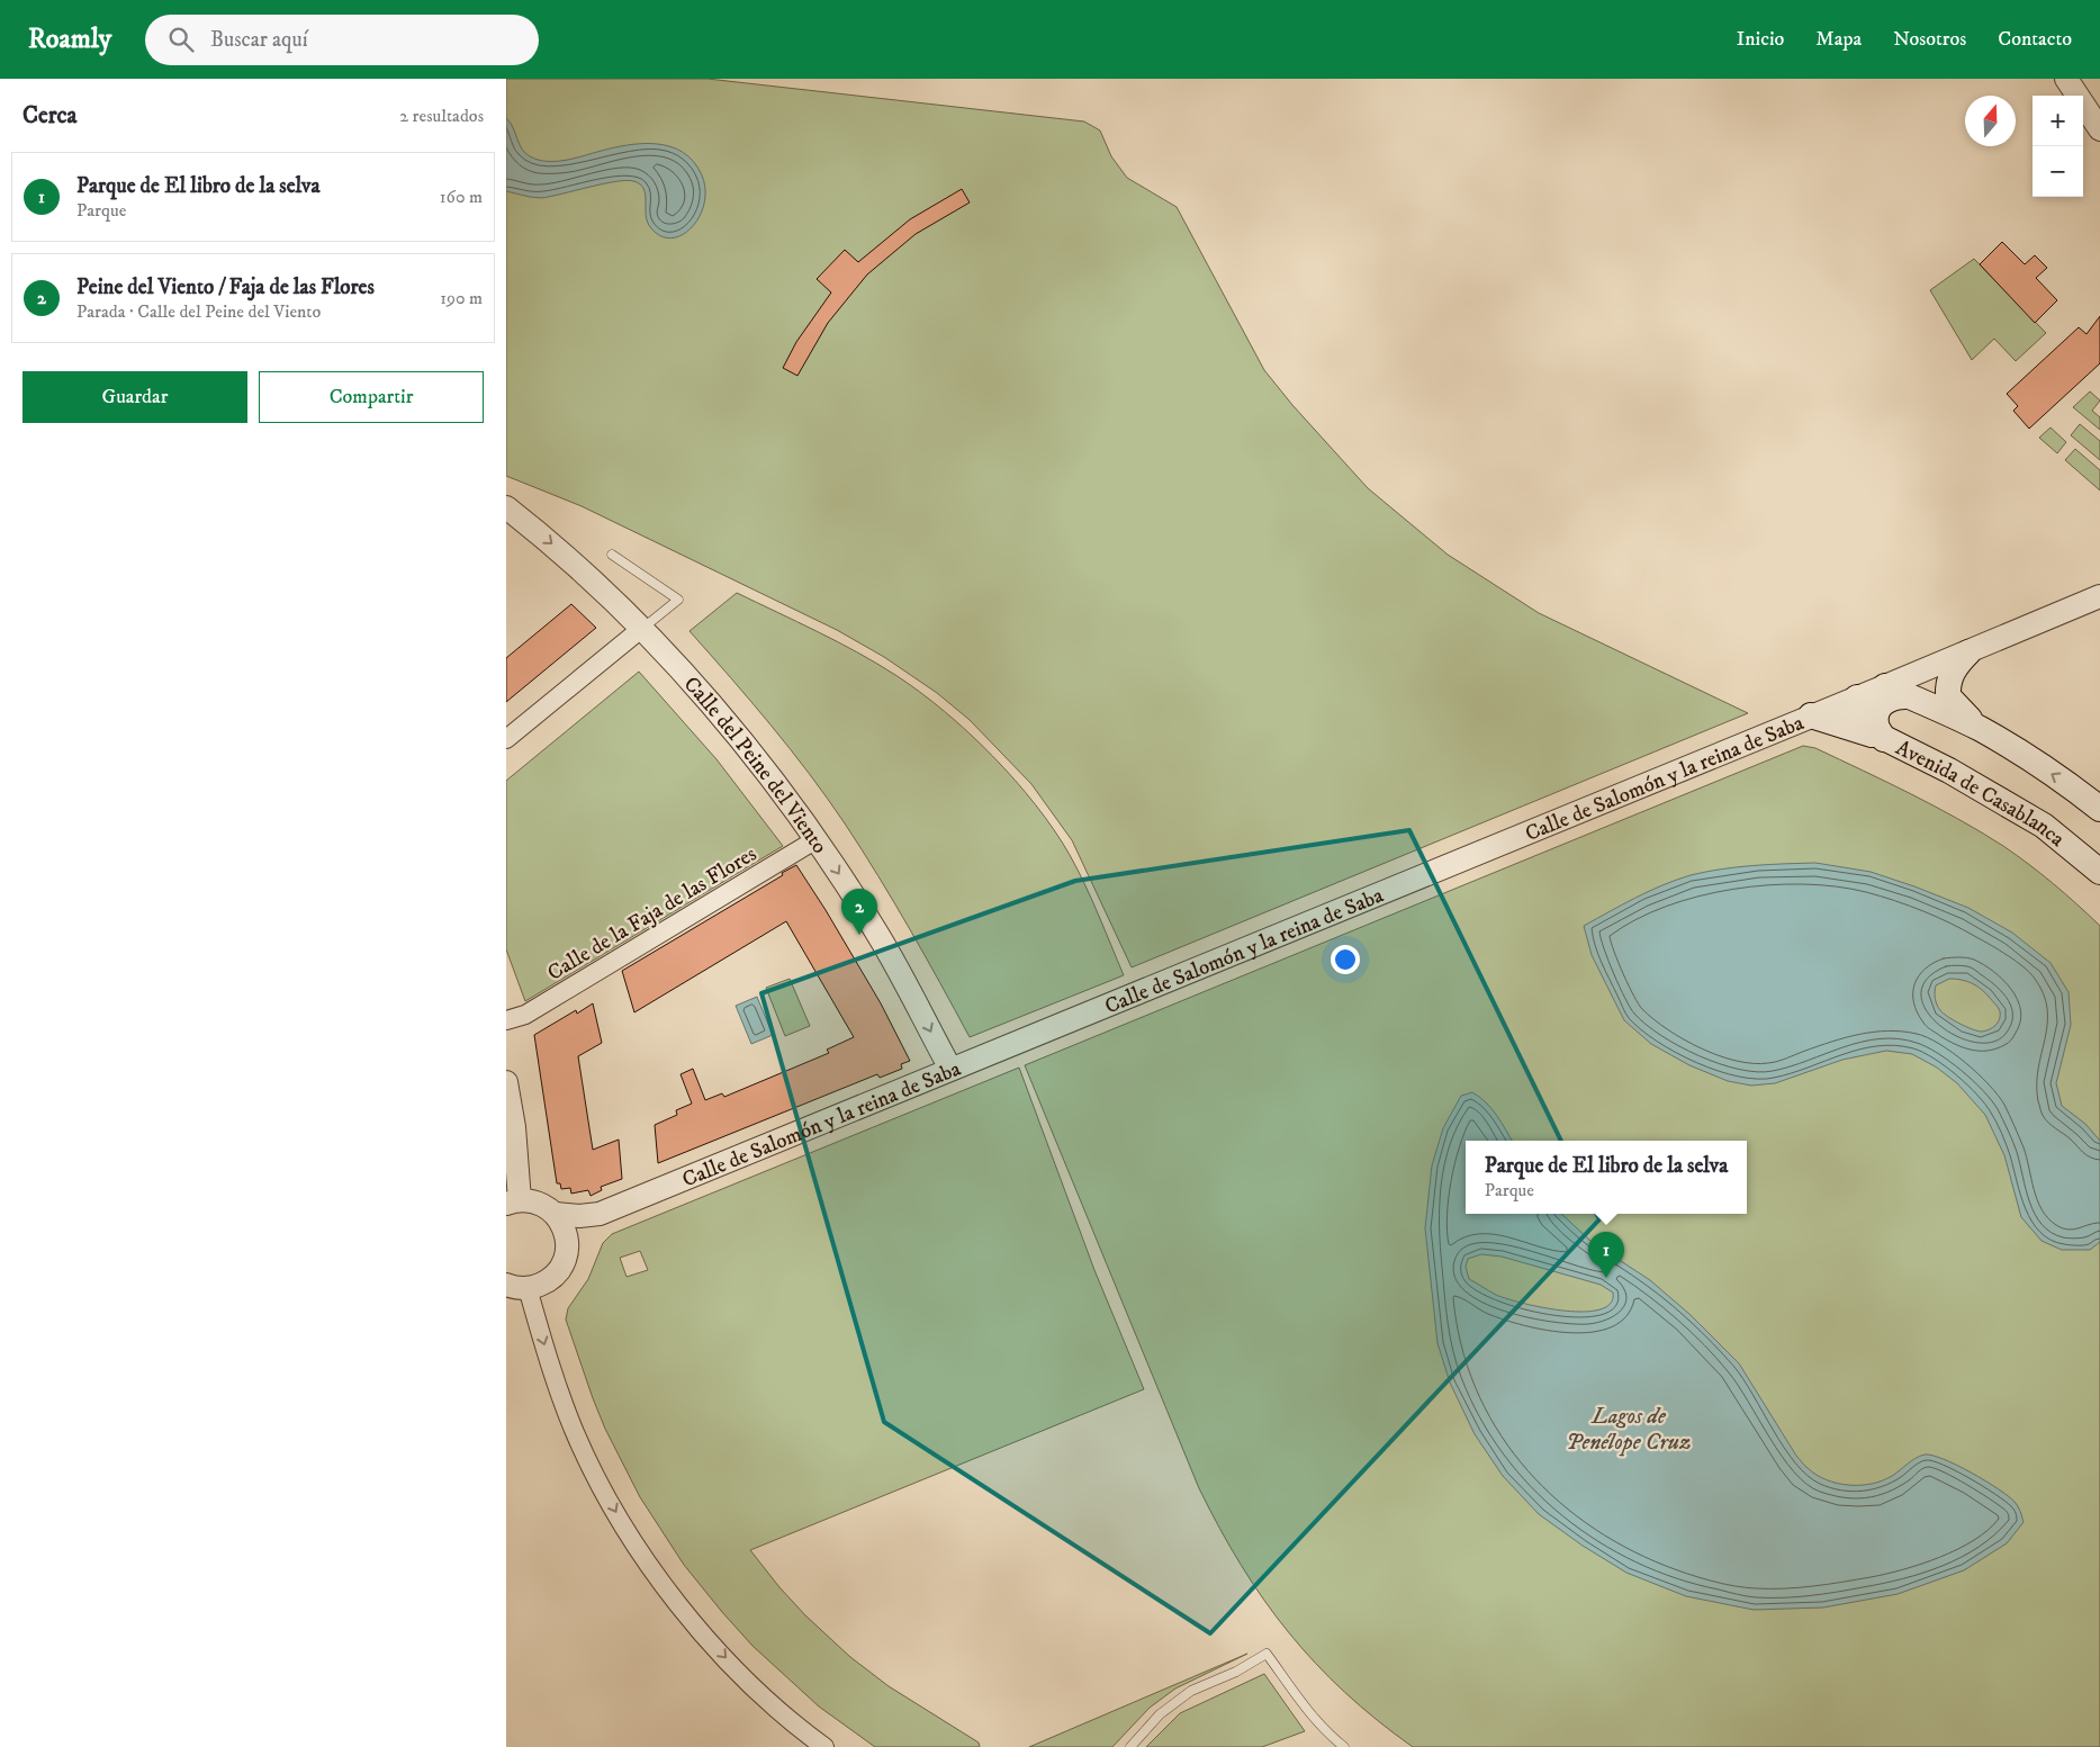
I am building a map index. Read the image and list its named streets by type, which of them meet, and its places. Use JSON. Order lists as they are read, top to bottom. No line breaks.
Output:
{"streets":{"main road":["Avenida de Casablanca"],"street":["Calle del Peine del Viento","Calle de Salomón y la reina de Saba","Calle de la Faja de las Flores"]},"crossings":[["Calle del Peine del Viento","Calle de Salomón y la reina de Saba"],["Calle del Peine del Viento","Calle de la Faja de las Flores"]],"one_way":["Calle del Peine del Viento"],"water":["Lagos de Penélope Cruz"],"north":"top","page":{"header":"Roamly","search":"Buscar aquí","nav":["Inicio","Mapa","Nosotros","Contacto"],"heading":["Cerca","2 resultados"],"map_buttons":["+","−"],"list":[{"mark":"1","name":"Parque de El libro de la selva","note":"Parque","value":"160 m"},{"mark":"2","name":"Peine del Viento / Faja de las Flores","note":"Parada · Calle del Peine del Viento","value":"190 m"}],"buttons":["Guardar","Compartir"],"pins":["2","1"],"popup":["Parque de El libro de la selva","Parque"]}}
